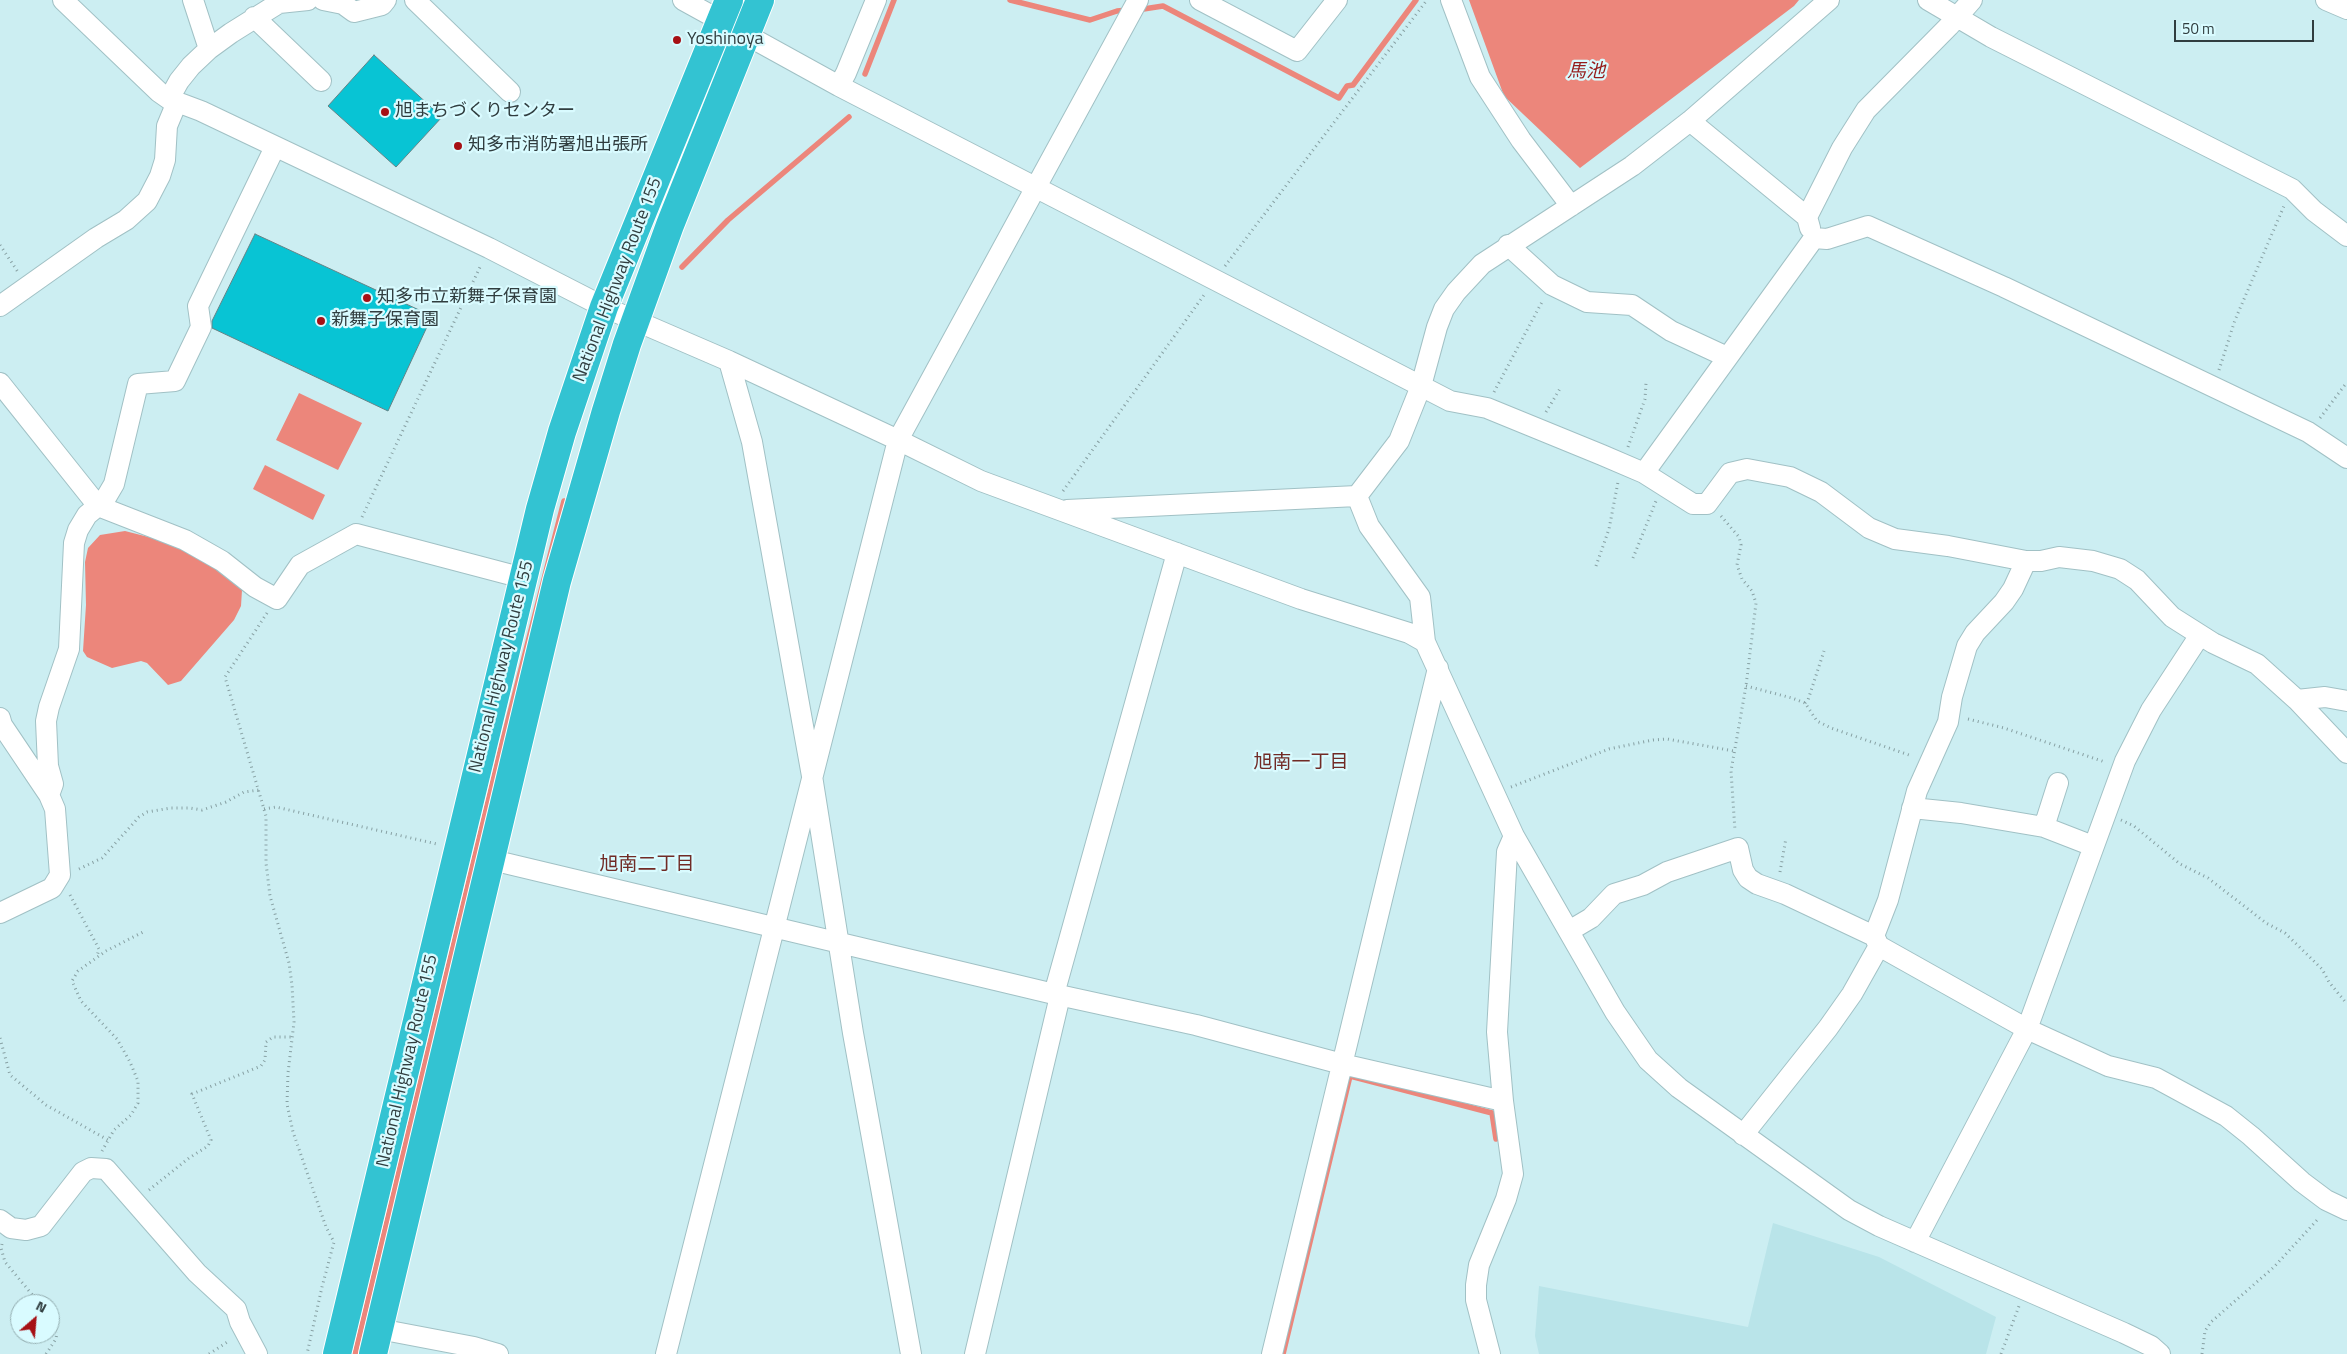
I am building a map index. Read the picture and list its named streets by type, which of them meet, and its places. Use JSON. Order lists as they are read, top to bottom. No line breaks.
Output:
{"streets":{"highway":["National Highway Route 155"]},"districts":["旭南一丁目","旭南二丁目"],"water":["馬池"],"places":["Yoshinoya","旭まちづくりセンター","知多市消防署旭出張所","知多市立新舞子保育園","新舞子保育園"],"scale_bar":"50 m","north":"top right"}
